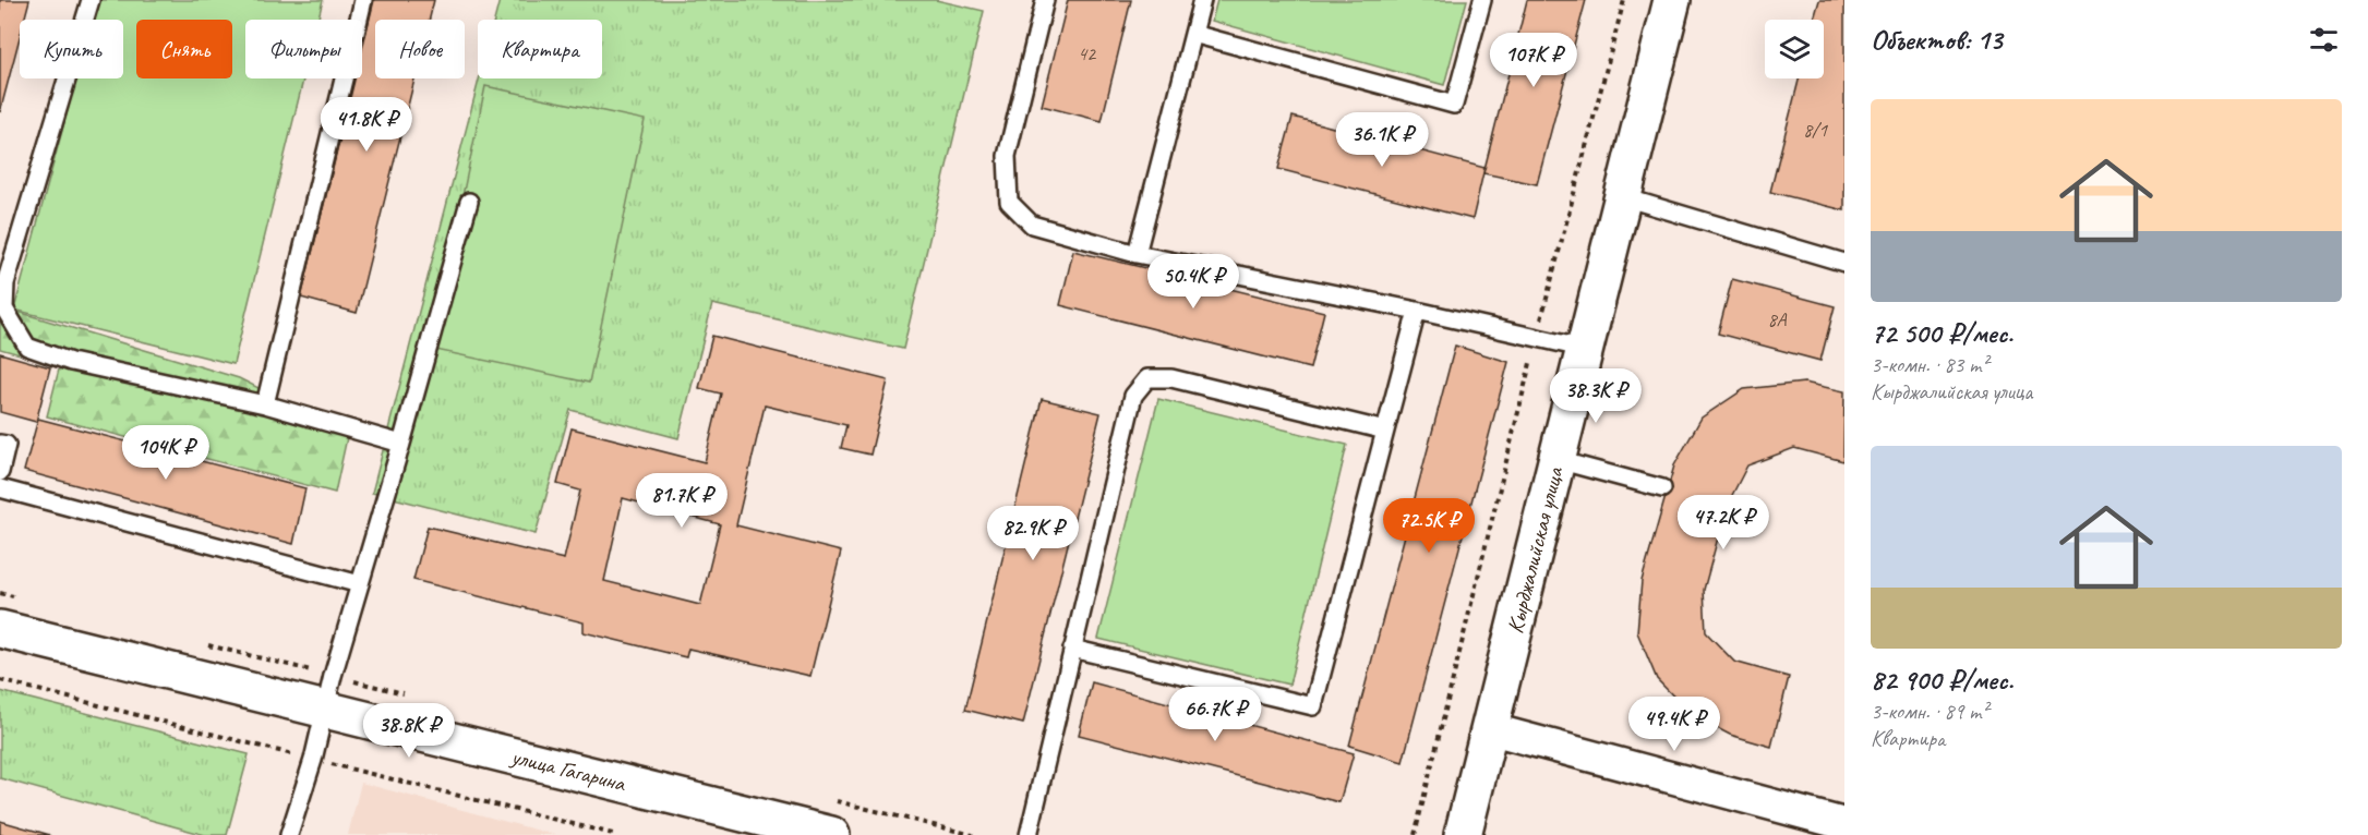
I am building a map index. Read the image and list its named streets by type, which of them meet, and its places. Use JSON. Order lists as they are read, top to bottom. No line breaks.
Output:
{"streets":{"street":["Кырджалийская улица","улица Гагарина"]},"house_numbers":["42","8/1","8А"],"page":{"heading":"Объектов: 13","chip":["Купить","Снять","Фильтры","Новое","Квартира"],"price":["107K ₽","41.8K ₽","36.1K ₽","50.4K ₽","38.3K ₽","104K ₽","81.7K ₽","47.2K ₽","72.5K ₽","82.9K ₽","66.7K ₽","49.4K ₽","38.8K ₽"],"list":[{"name":"72 500 ₽/мес.","note":"3-комн. · 83 m² · Кырджалийская улица"},{"name":"82 900 ₽/мес.","note":"3-комн. · 89 m² · Квартира"}]}}
